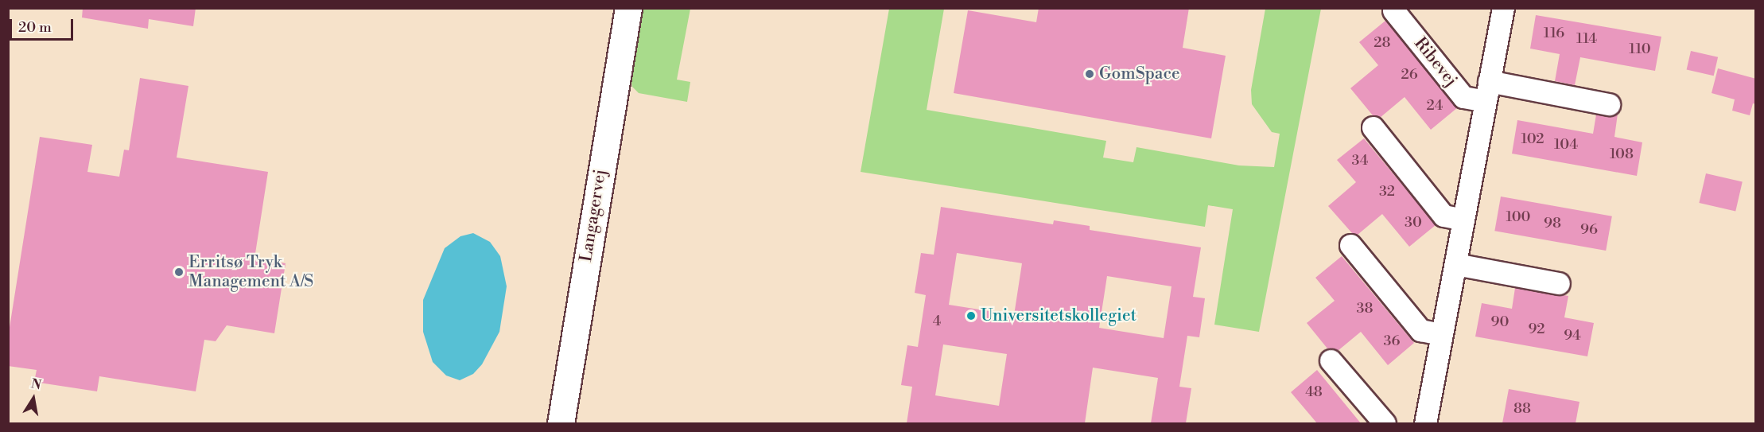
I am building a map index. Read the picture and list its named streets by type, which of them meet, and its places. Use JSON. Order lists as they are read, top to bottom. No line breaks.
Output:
{"streets":{"street":["Ribevej","Langagervej"]},"places":["GomSpace","Erritsø Tryk Management A/S","Universitetskollegiet"],"house_numbers":["116","114","28","110","26","24","102","104","108","34","32","100","30","98","96","38","4","90","92","94","36","48","88"],"scale_bar":"20 m","north":"top"}
